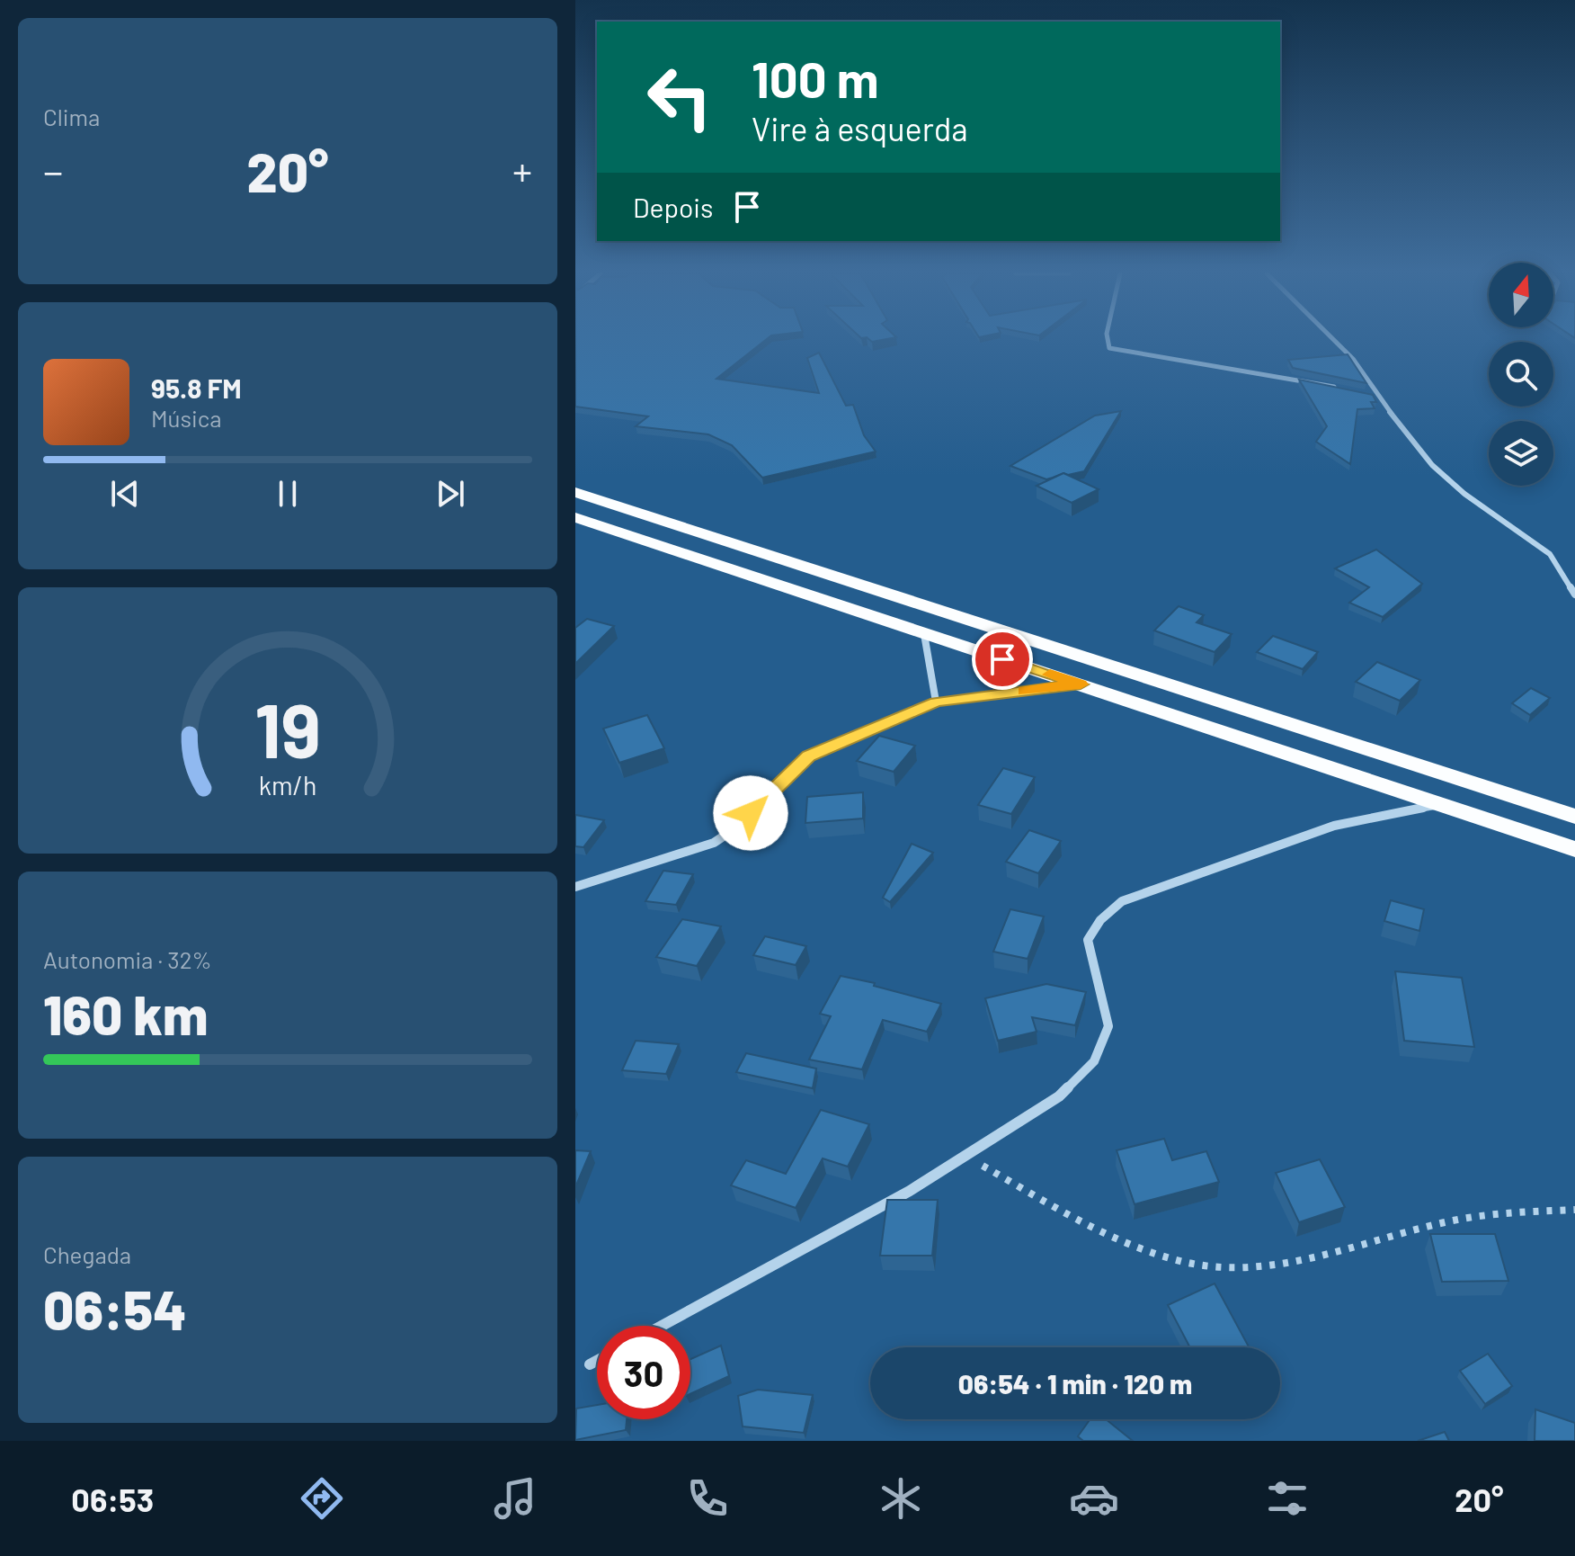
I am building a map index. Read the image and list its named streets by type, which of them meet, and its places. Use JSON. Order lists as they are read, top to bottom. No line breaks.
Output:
{"north":"top","page":{"tile":["Clima",["Autonomia · 32%","160 km"],["Chegada","06:54"]],"turn":["100 m","Vire à esquerda"],"heat":["−","20°","+"],"then":"Depois","song":["95.8 FM","Música"],"limit":"30","trip":"06:54 · 1 min · 120 m","tabs":["06:53","20°"],"gauge":["19","km/h"]}}
